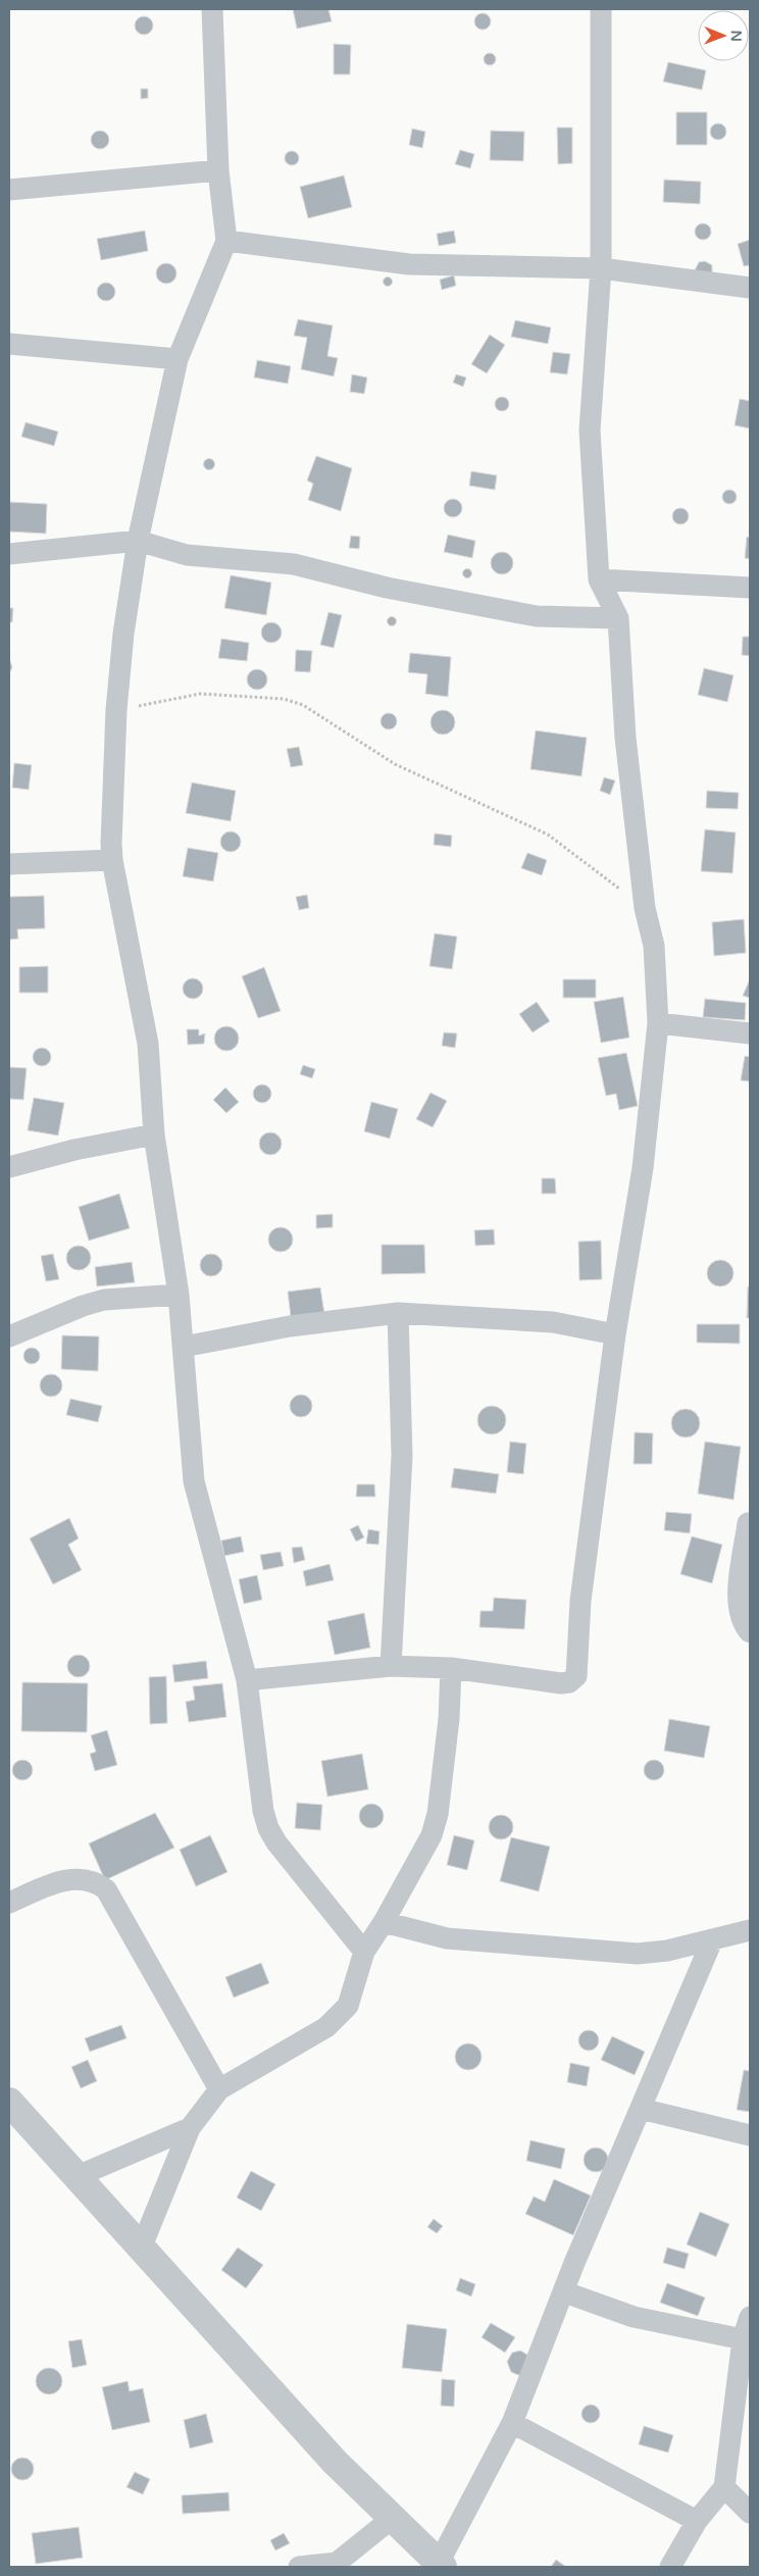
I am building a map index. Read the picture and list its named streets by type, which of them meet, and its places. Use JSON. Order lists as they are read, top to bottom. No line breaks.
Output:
{"north":"right"}
